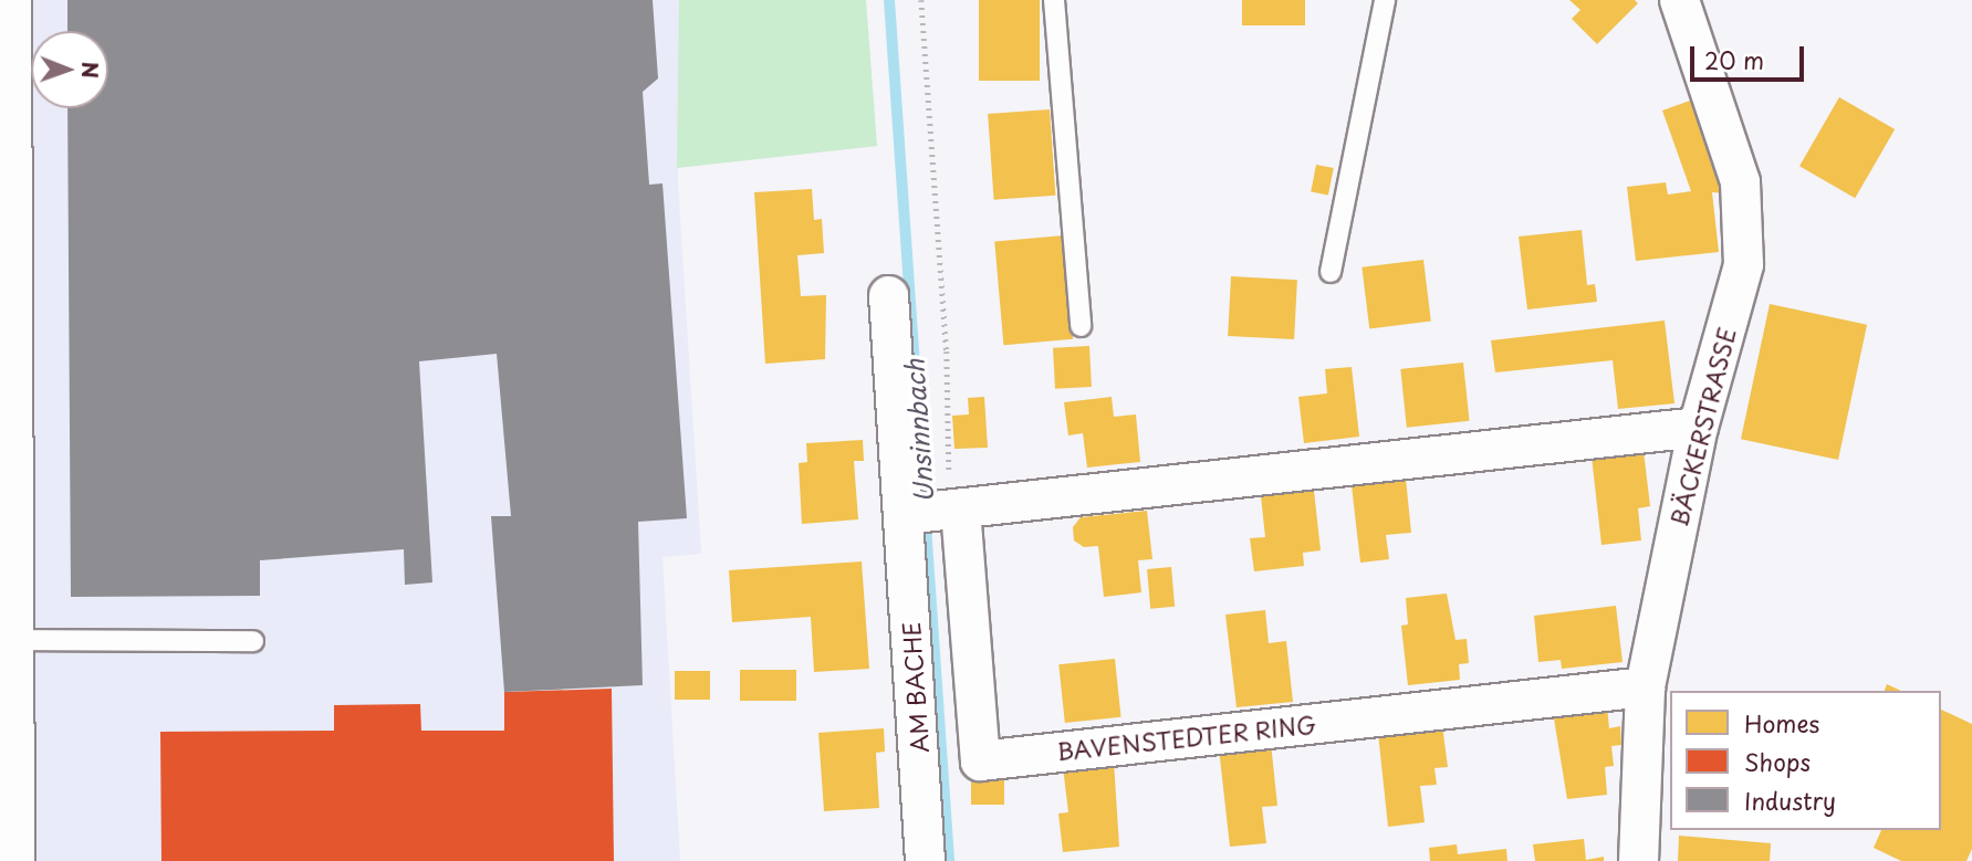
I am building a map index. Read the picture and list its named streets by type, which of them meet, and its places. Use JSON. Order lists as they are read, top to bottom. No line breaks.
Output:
{"streets":{"street":["BÄCKERSTRASSE","AM BACHE","BAVENSTEDTER RING"]},"crossings":[["BÄCKERSTRASSE","BAVENSTEDTER RING"],["AM BACHE","BAVENSTEDTER RING"]],"water":["Unsinnbach"],"legend":["Homes","Shops","Industry"],"scale_bar":"20 m","north":"right"}
